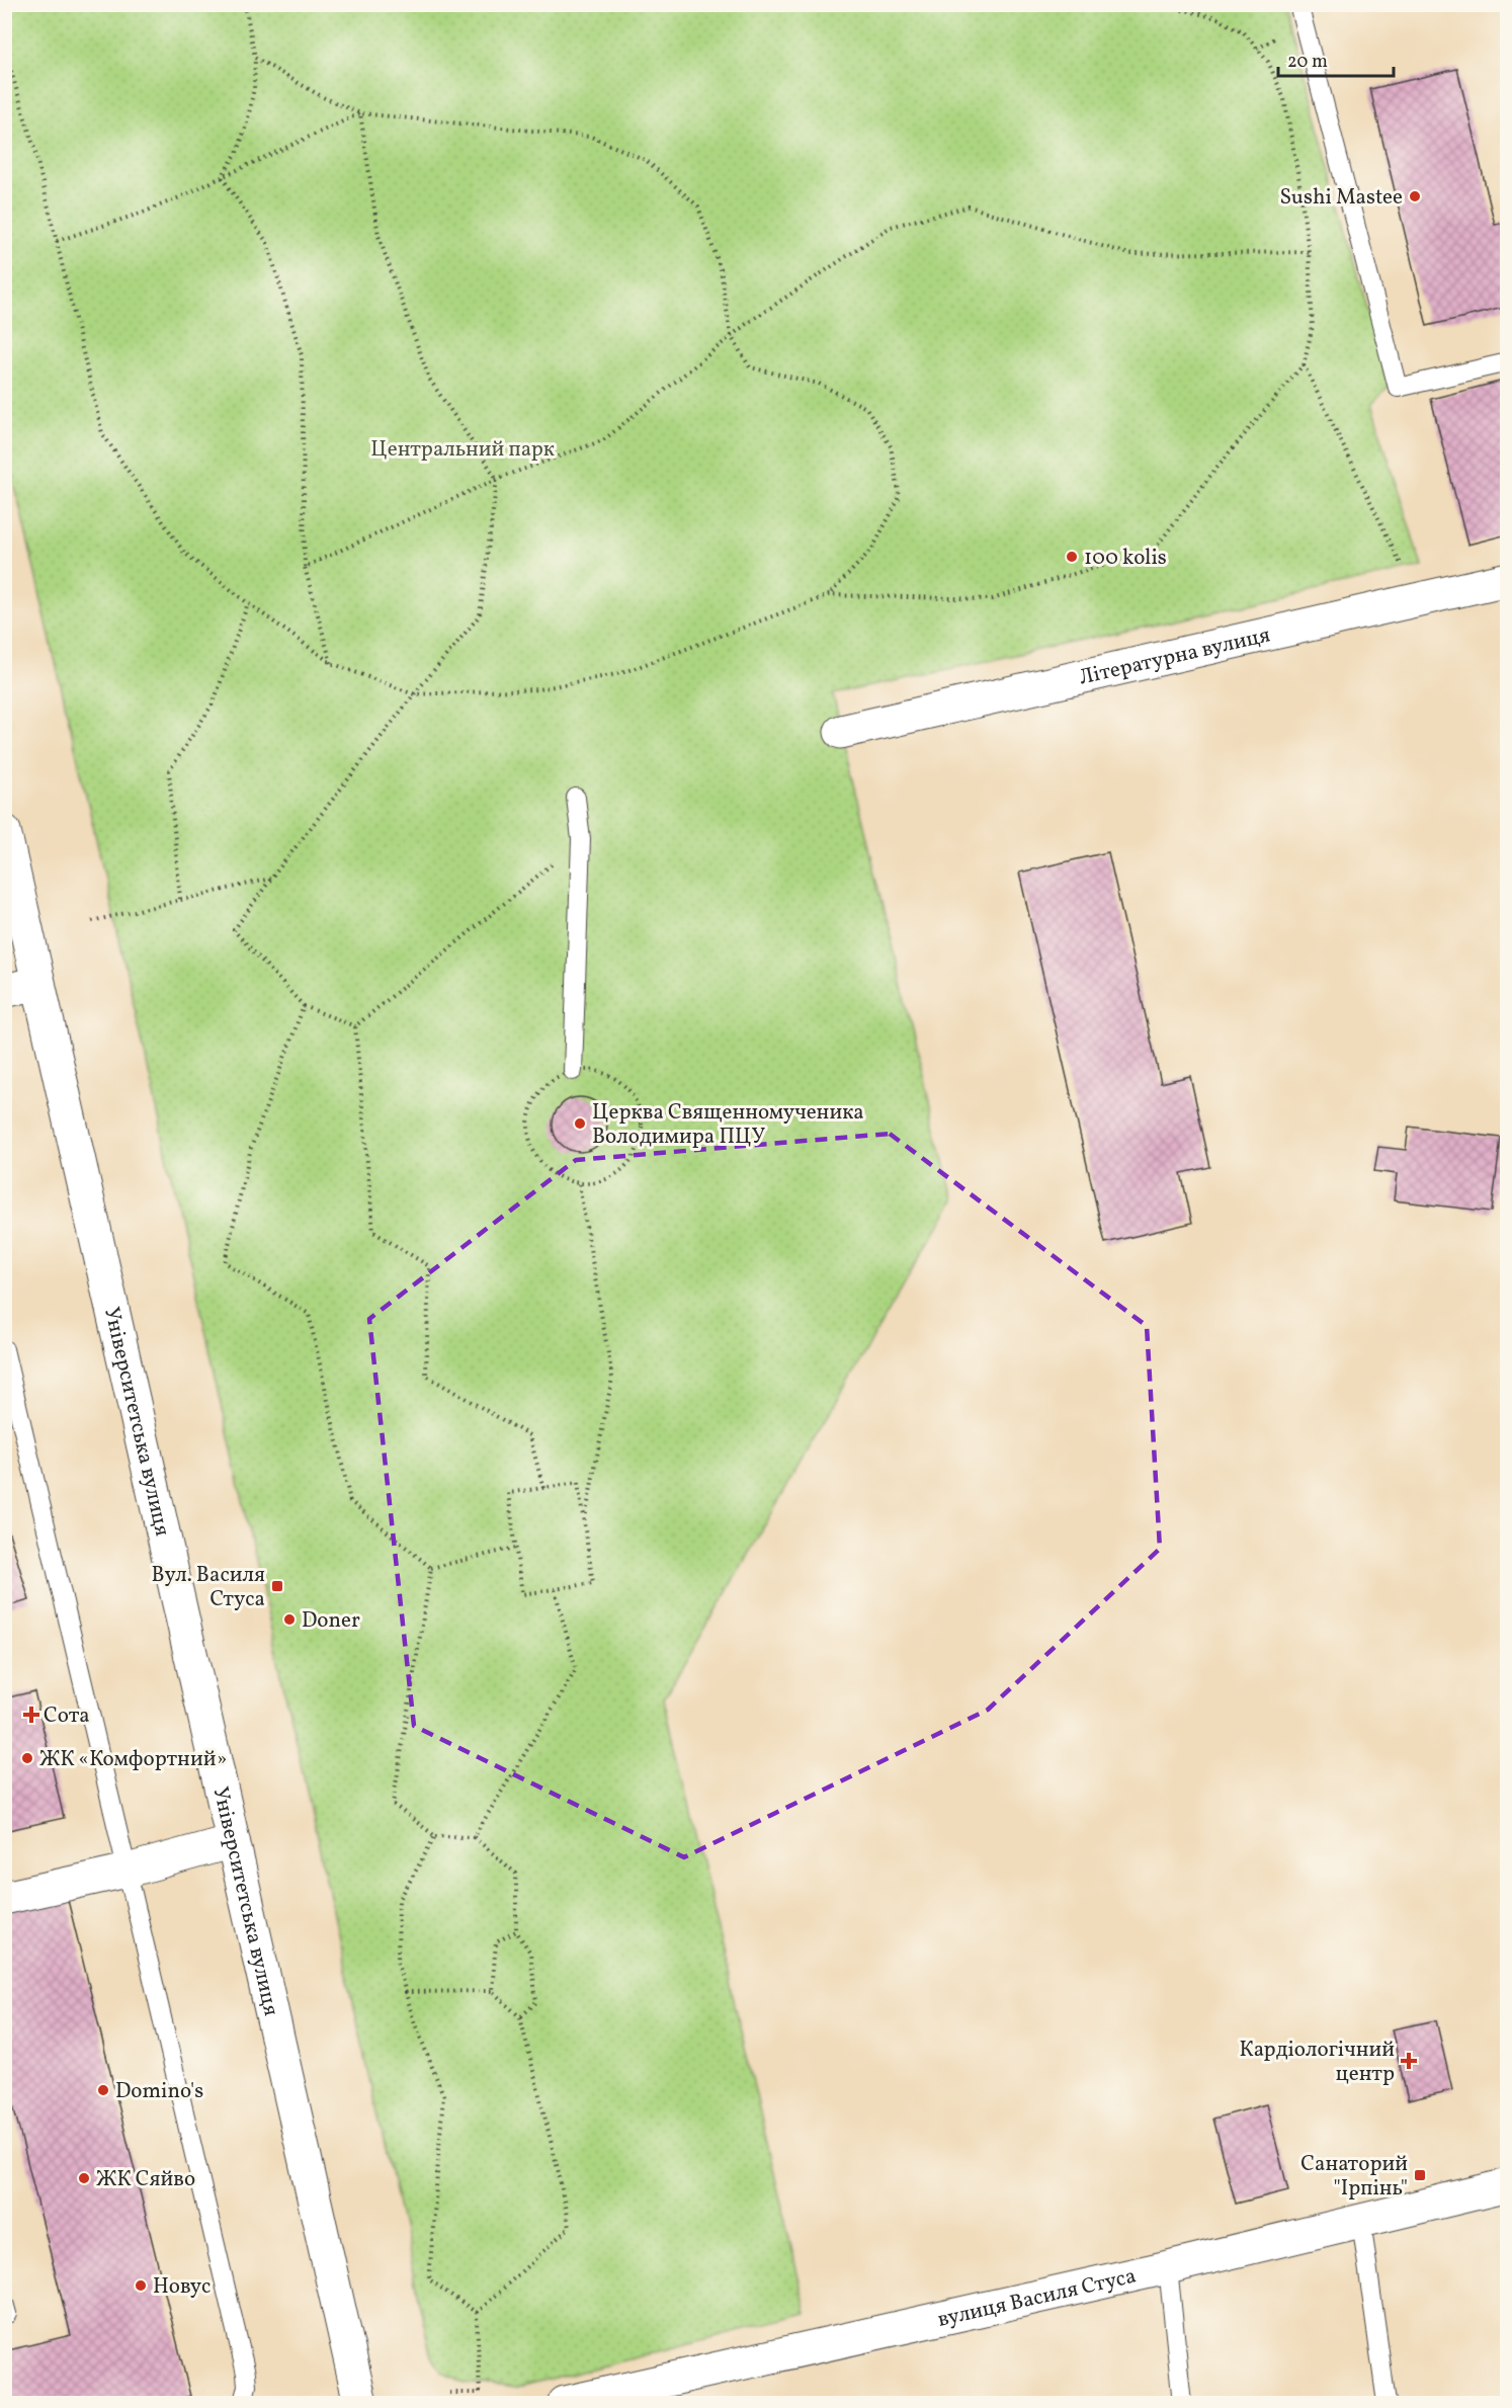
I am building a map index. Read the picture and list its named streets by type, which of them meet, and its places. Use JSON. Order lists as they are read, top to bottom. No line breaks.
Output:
{"streets":{"street":["Літературна вулиця","Університетська вулиця","вулиця Василя Стуса"]},"parks":["Центральний парк"],"places":{"other":["Sushi Mastee","100 kolis","Церква Священномученика Володимира ПЦУ","Doner","ЖК «Комфортний»","Domino's","ЖК Сяйво","Новус"],"transit":["Вул. Василя Стуса","Санаторий \"Ірпінь\""],"health":["Сота","Кардіологічний центр"]},"scale_bar":"20 m"}
